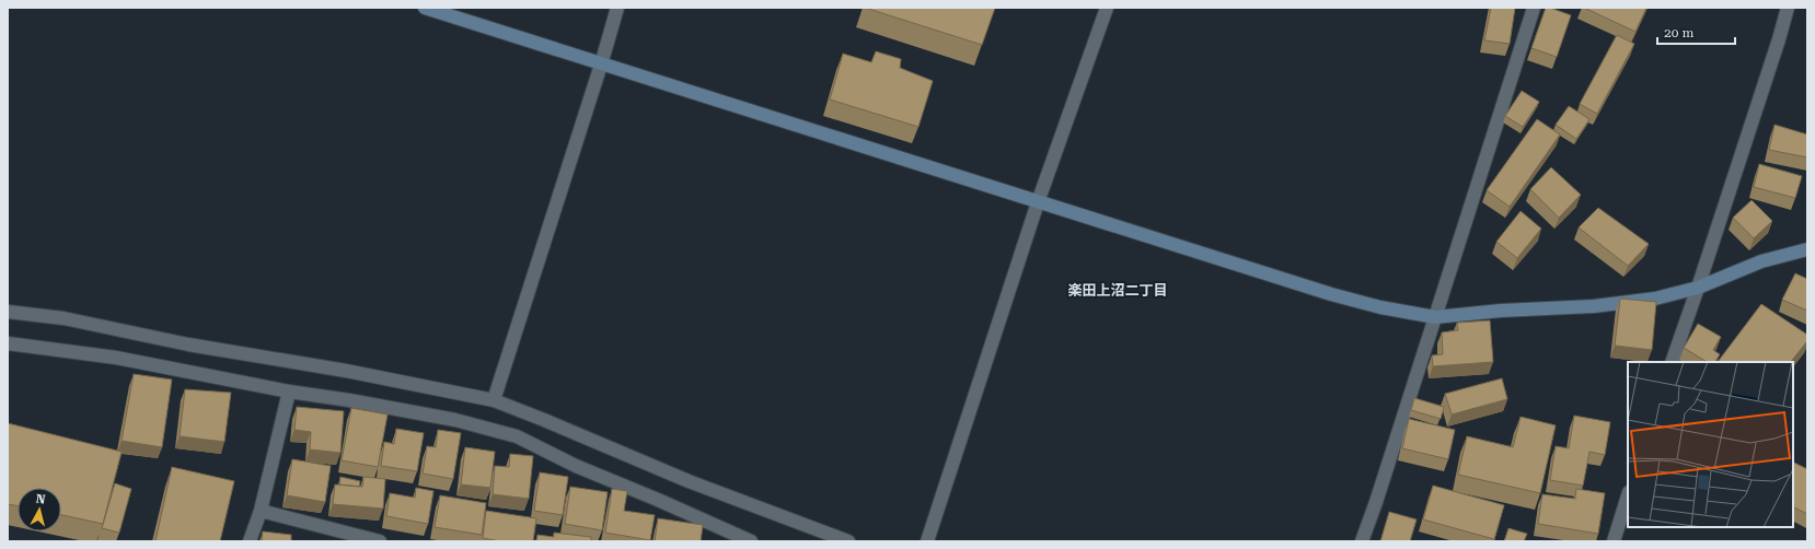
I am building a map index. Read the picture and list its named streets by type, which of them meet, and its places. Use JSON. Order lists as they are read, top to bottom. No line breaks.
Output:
{"districts":["楽田上沼二丁目"],"scale_bar":"20 m","north":"top"}
